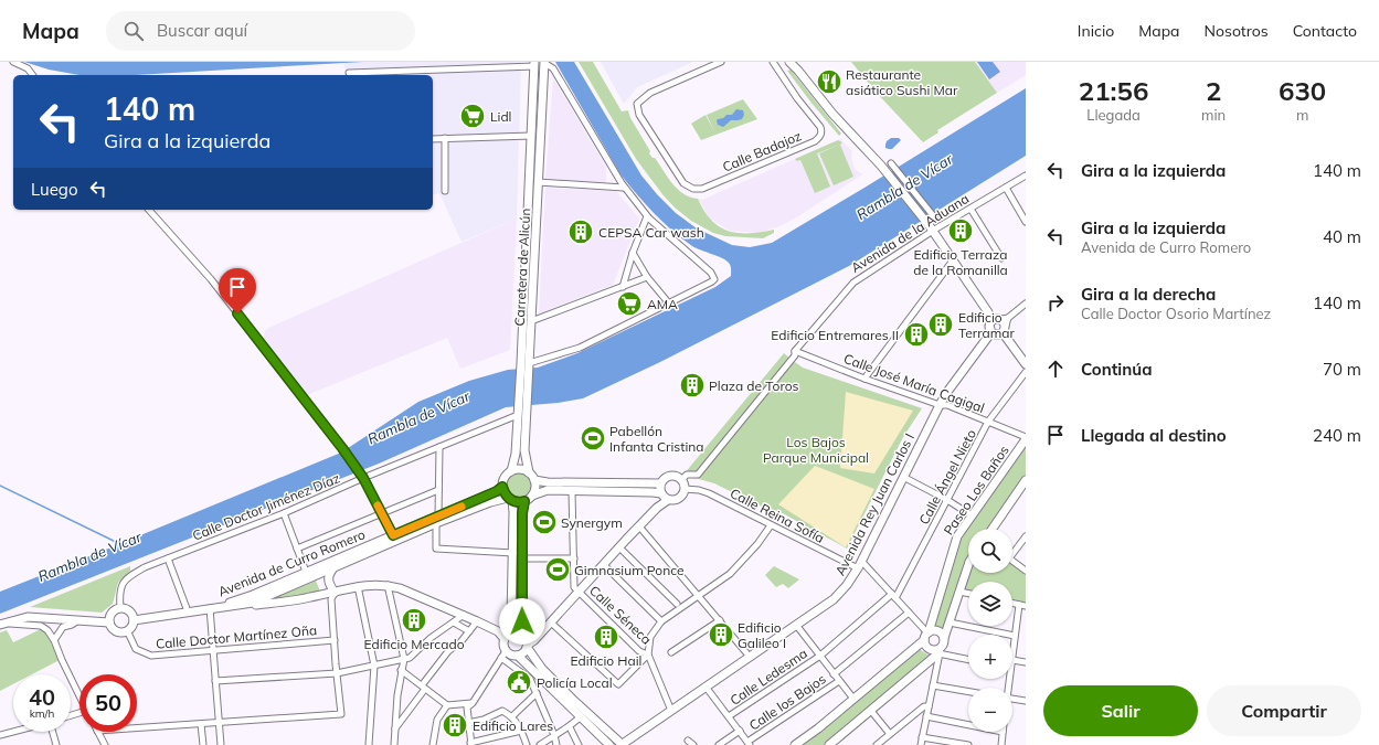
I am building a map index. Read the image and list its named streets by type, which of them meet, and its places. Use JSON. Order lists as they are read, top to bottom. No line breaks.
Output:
{"streets":{"street":["Calle Badajoz","Avenida de la Aduana","Carretera de Alicún","Calle José María Cagigal","Calle Ángel Nieto","Paseo Los Baños","Avenida Rey Juan Carlos I","Calle Doctor Jiménez Díaz","Calle Reina Sofía","Avenida de Curro Romero","Calle Séneca","Calle Doctor Martínez Oña","Calle Ledesma","Calle los Bajos"]},"crossings":[["Avenida de la Aduana","Calle José María Cagigal"],["Avenida de la Aduana","Calle Reina Sofía"],["Carretera de Alicún","Calle Doctor Jiménez Díaz"],["Carretera de Alicún","Avenida de Curro Romero"],["Calle José María Cagigal","Calle Ángel Nieto"],["Calle José María Cagigal","Paseo Los Baños"],["Calle José María Cagigal","Avenida Rey Juan Carlos I"],["Calle Ángel Nieto","Calle Ledesma"],["Avenida Rey Juan Carlos I","Calle Reina Sofía"],["Calle Doctor Jiménez Díaz","Calle Doctor Martínez Oña"]],"water":["Rambla de Vícar"],"parks":["Los Bajos Parque Municipal"],"places":{"restaurant":["Restaurante asiático Sushi Mar"],"supermarket":["Lidl","AMA"],"building":["Edificio Terraza de la Romanilla","CEPSA Car wash","Edificio Terramar","Edificio Entremares II","Plaza de Toros","Edificio Mercado","Edificio Galileo I","Edificio Hail","Edificio Lares"],"sports":["Pabellón Infanta Cristina","Synergym","Gimnasium Ponce"],"public building":["Policía Local"]},"page":{"header":"Mapa","search":"Buscar aquí","nav":["Inicio","Mapa","Nosotros","Contacto"],"eta":["21:56","Llegada","2","min","630","m"],"turn":["140 m","Gira a la izquierda"],"list":[{"name":"Gira a la izquierda","value":"140 m"},{"name":"Gira a la izquierda","note":"Avenida de Curro Romero","value":"40 m"},{"name":"Gira a la derecha","note":"Calle Doctor Osorio Martínez","value":"140 m"},{"name":"Continúa","value":"70 m"},{"name":"Llegada al destino","value":"240 m"}],"then":"Luego","map_buttons":["+","−"],"speed":"40 km/h","limit":"50","buttons":["Salir","Compartir"]}}
